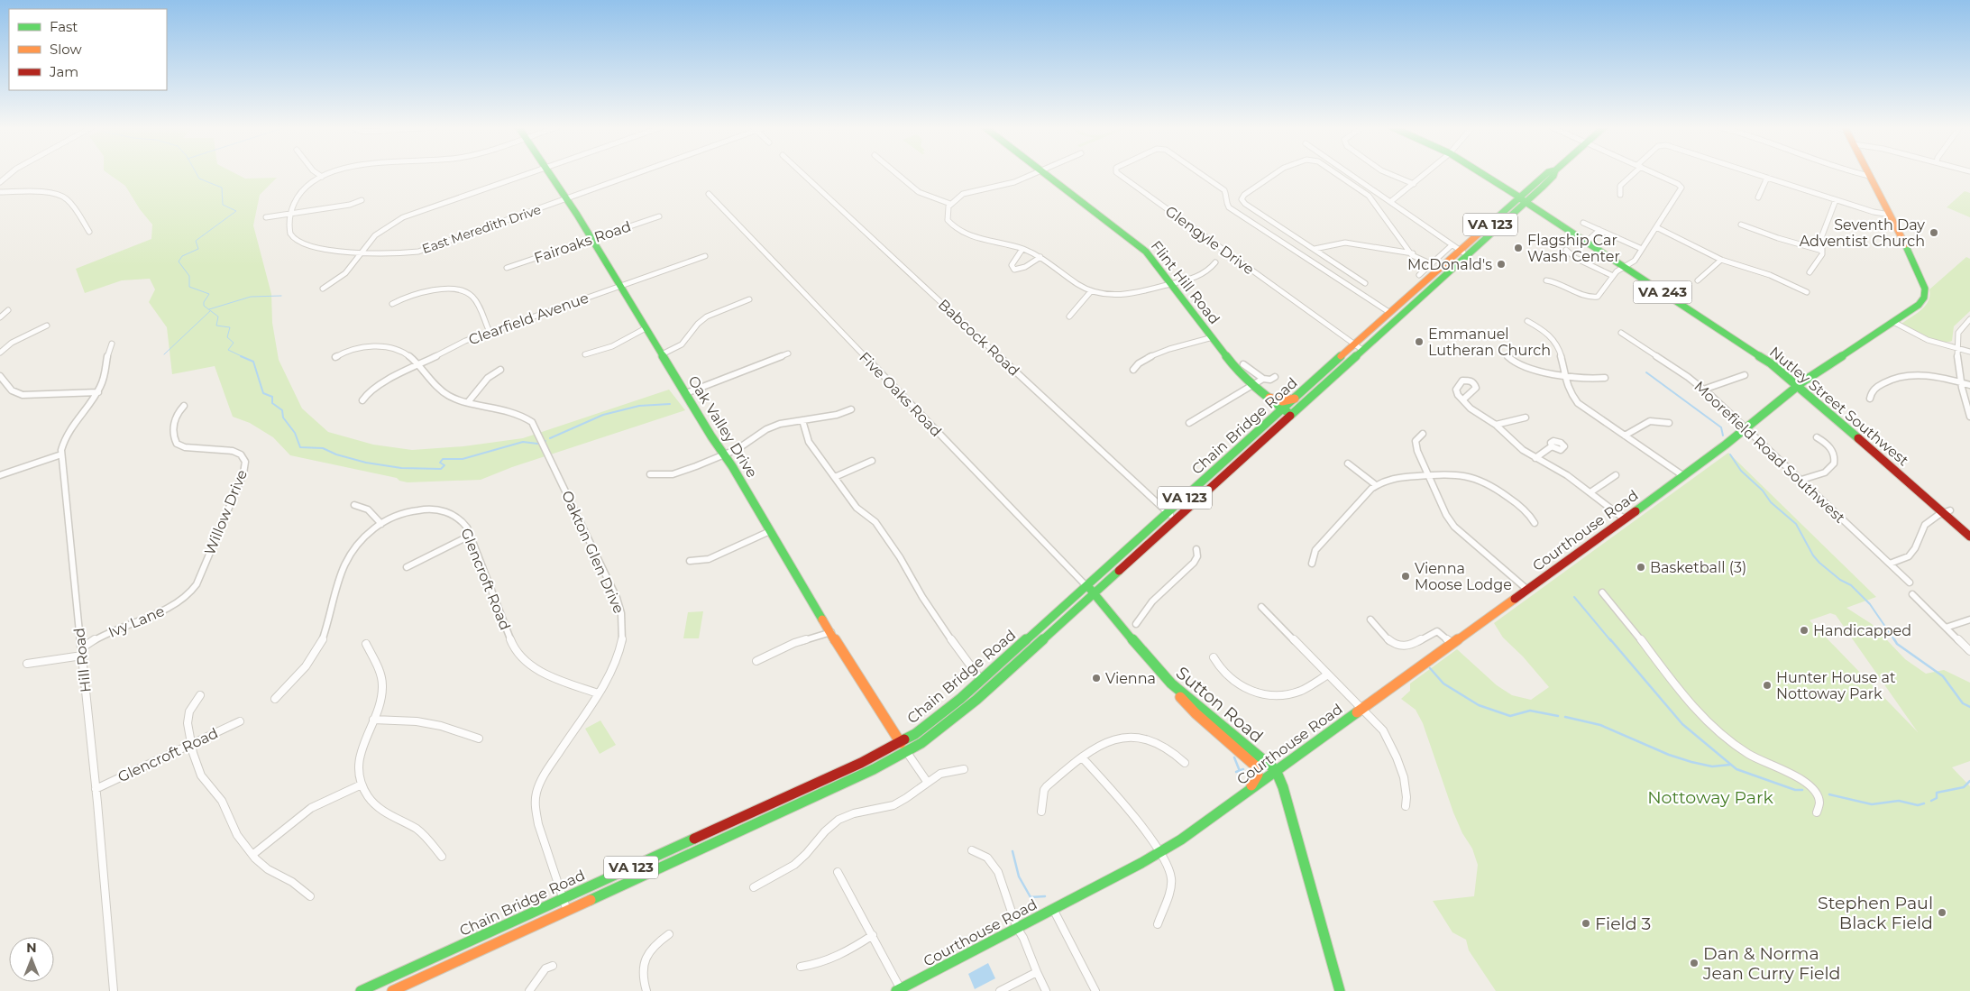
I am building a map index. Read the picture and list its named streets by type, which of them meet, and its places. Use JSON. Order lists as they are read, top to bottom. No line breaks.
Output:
{"streets":{"street":["VA 123","East Meredith Drive","Glengyle Drive","Fairoaks Road","Flint Hill Road","VA 243","Clearfield Avenue","Babcock Road","Five Oaks Road","Nutley Street Southwest","Chain Bridge Road","Oak Valley Drive","Moorefield Road Southwest","Willow Drive","Courthouse Road","Oakton Glen Drive","Glencroft Road","Ivy Lane","Hill Road","Sutton Road"]},"crossings":[["VA 123","Nutley Street Southwest"],["VA 123","Chain Bridge Road"],["East Meredith Drive","Oak Valley Drive"],["Glengyle Drive","Chain Bridge Road"],["Fairoaks Road","Oak Valley Drive"],["Flint Hill Road","Chain Bridge Road"],["Clearfield Avenue","Oak Valley Drive"],["Clearfield Avenue","Oakton Glen Drive"],["Babcock Road","Chain Bridge Road"],["Five Oaks Road","Chain Bridge Road"],["Five Oaks Road","Sutton Road"],["Nutley Street Southwest","Courthouse Road"],["Chain Bridge Road","Oak Valley Drive"],["Chain Bridge Road","Oakton Glen Drive"],["Chain Bridge Road","Sutton Road"],["Moorefield Road Southwest","Courthouse Road"],["Willow Drive","Ivy Lane"],["Courthouse Road","Sutton Road"],["Oakton Glen Drive","Glencroft Road"],["Glencroft Road","Hill Road"],["Ivy Lane","Hill Road"]],"parks":["Nottoway Park"],"places":["Seventh Day Adventist Church","Flagship Car Wash Center","McDonald's","Emmanuel Lutheran Church","Basketball (3)","Vienna Moose Lodge","Handicapped","Vienna","Hunter House at Nottoway Park","Stephen Paul Black Field","Field 3","Dan & Norma Jean Curry Field"],"legend":["Fast","Slow","Jam"],"north":"top"}
